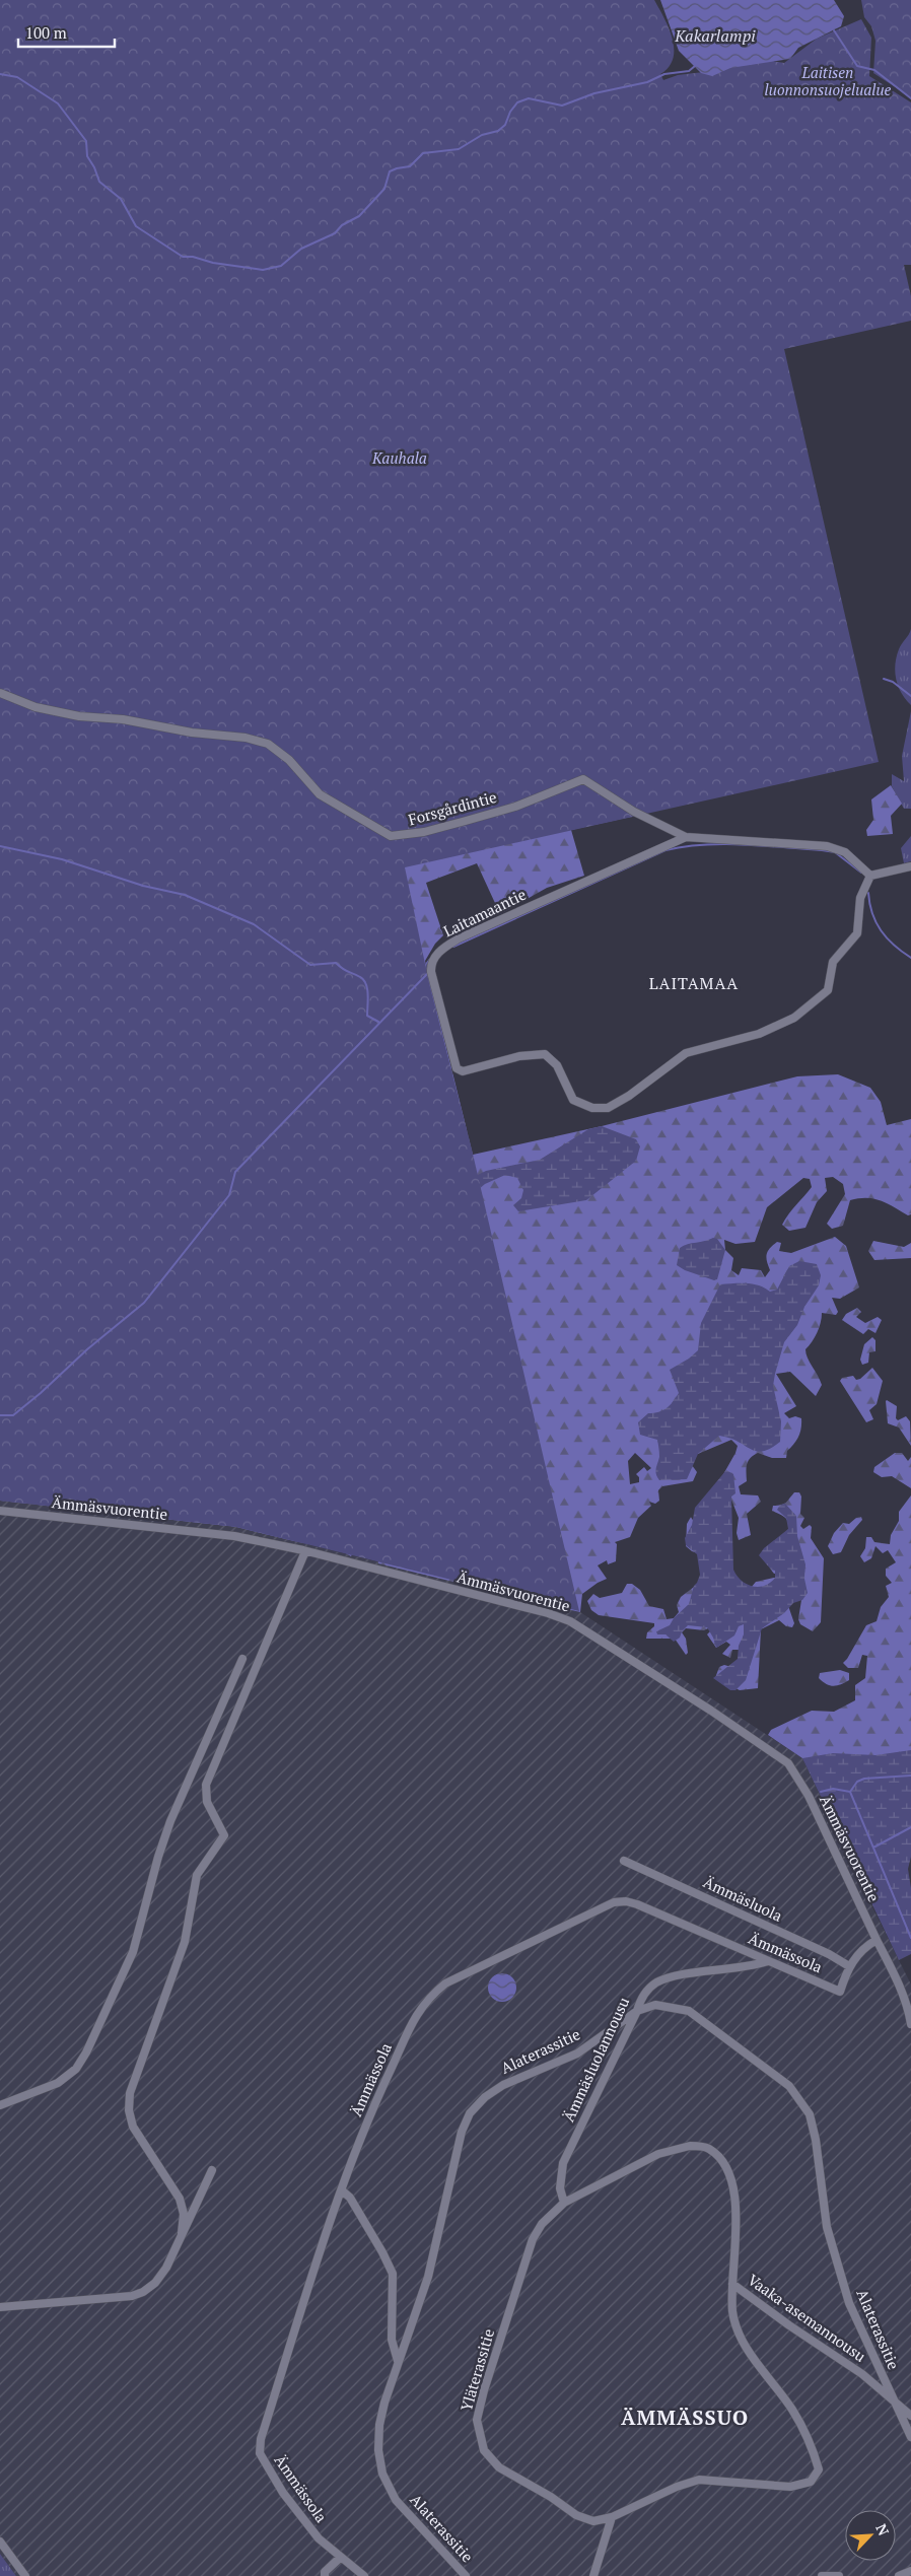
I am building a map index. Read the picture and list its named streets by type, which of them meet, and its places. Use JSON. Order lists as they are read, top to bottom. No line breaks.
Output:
{"streets":{"street":["Forsgårdintie","Laitamaantie","Ämmäsvuorentie","Ämmäsluola","Ämmässola","Alaterassitie","Ämmäsluolannousu","Vaaka-asemannousu","Yläterassitie"]},"crossings":[["Forsgårdintie","Laitamaantie"],["Ämmäsluola","Ämmässola"],["Ämmässola","Ämmäsluolannousu"],["Alaterassitie","Ämmäsluolannousu"],["Alaterassitie","Vaaka-asemannousu"],["Ämmäsluolannousu","Yläterassitie"],["Vaaka-asemannousu","Yläterassitie"]],"districts":["LAITAMAA","ÄMMÄSSUO"],"water":["Kakarlampi"],"parks":["Laitisen luonnonsuojelualue","Kauhala"],"scale_bar":"100 m","north":"top right"}
